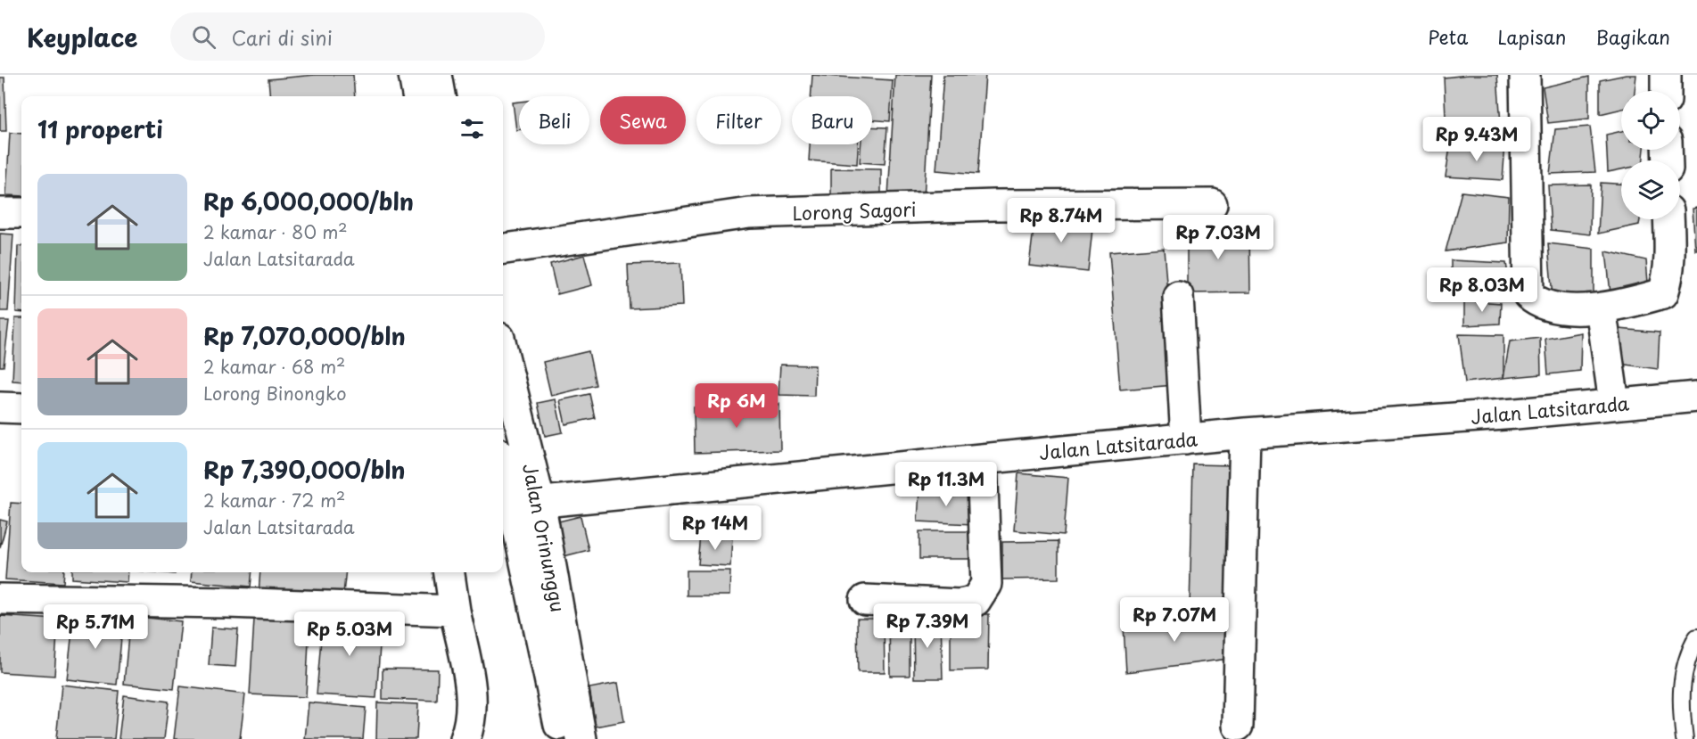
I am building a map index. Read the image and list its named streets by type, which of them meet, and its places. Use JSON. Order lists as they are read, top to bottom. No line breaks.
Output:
{"streets":{"street":["Lorong Sagori","Jalan Latsitarada","Jalan Orinunggu"]},"crossings":[["Jalan Latsitarada","Jalan Orinunggu"]],"page":{"header":"Keyplace","search":"Cari di sini","nav":["Peta","Lapisan","Bagikan"],"chip":["Beli","Sewa","Filter","Baru"],"heading":"11 properti","price":["Rp 9.43M","Rp 8.74M","Rp 7.03M","Rp 8.03M","Rp 6M","Rp 11.3M","Rp 14M","Rp 7.07M","Rp 7.39M","Rp 5.71M","Rp 5.03M"],"list":[{"name":"Rp 6,000,000/bln","note":"2 kamar · 80 m² · Jalan Latsitarada"},{"name":"Rp 7,070,000/bln","note":"2 kamar · 68 m² · Lorong Binongko"},{"name":"Rp 7,390,000/bln","note":"2 kamar · 72 m² · Jalan Latsitarada"}]}}
